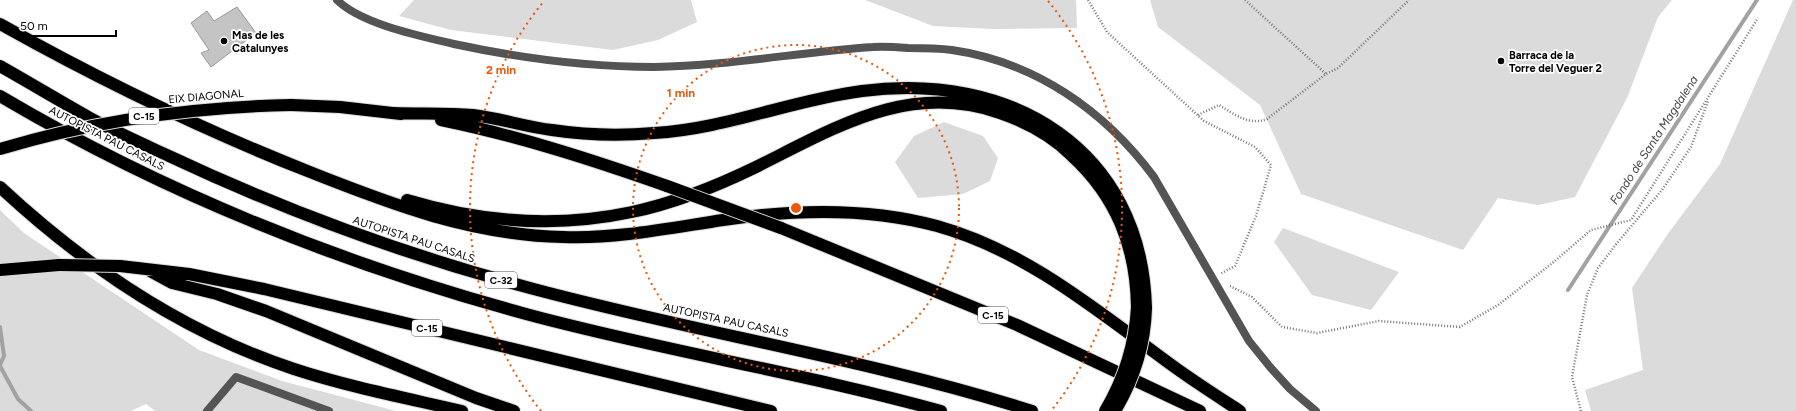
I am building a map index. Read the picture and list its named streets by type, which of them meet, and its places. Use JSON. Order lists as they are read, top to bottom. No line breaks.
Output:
{"streets":{"highway":["EIX DIAGONAL","C-15","AUTOPISTA PAU CASALS","C-32"]},"crossings":[["EIX DIAGONAL","C-15"]],"water":["Fondo de Santa Magdalena"],"places":["Mas de les Catalunyes","Barraca de la Torre del Veguer 2"],"scale_bar":"50 m","rings":["2 min","1 min"]}
